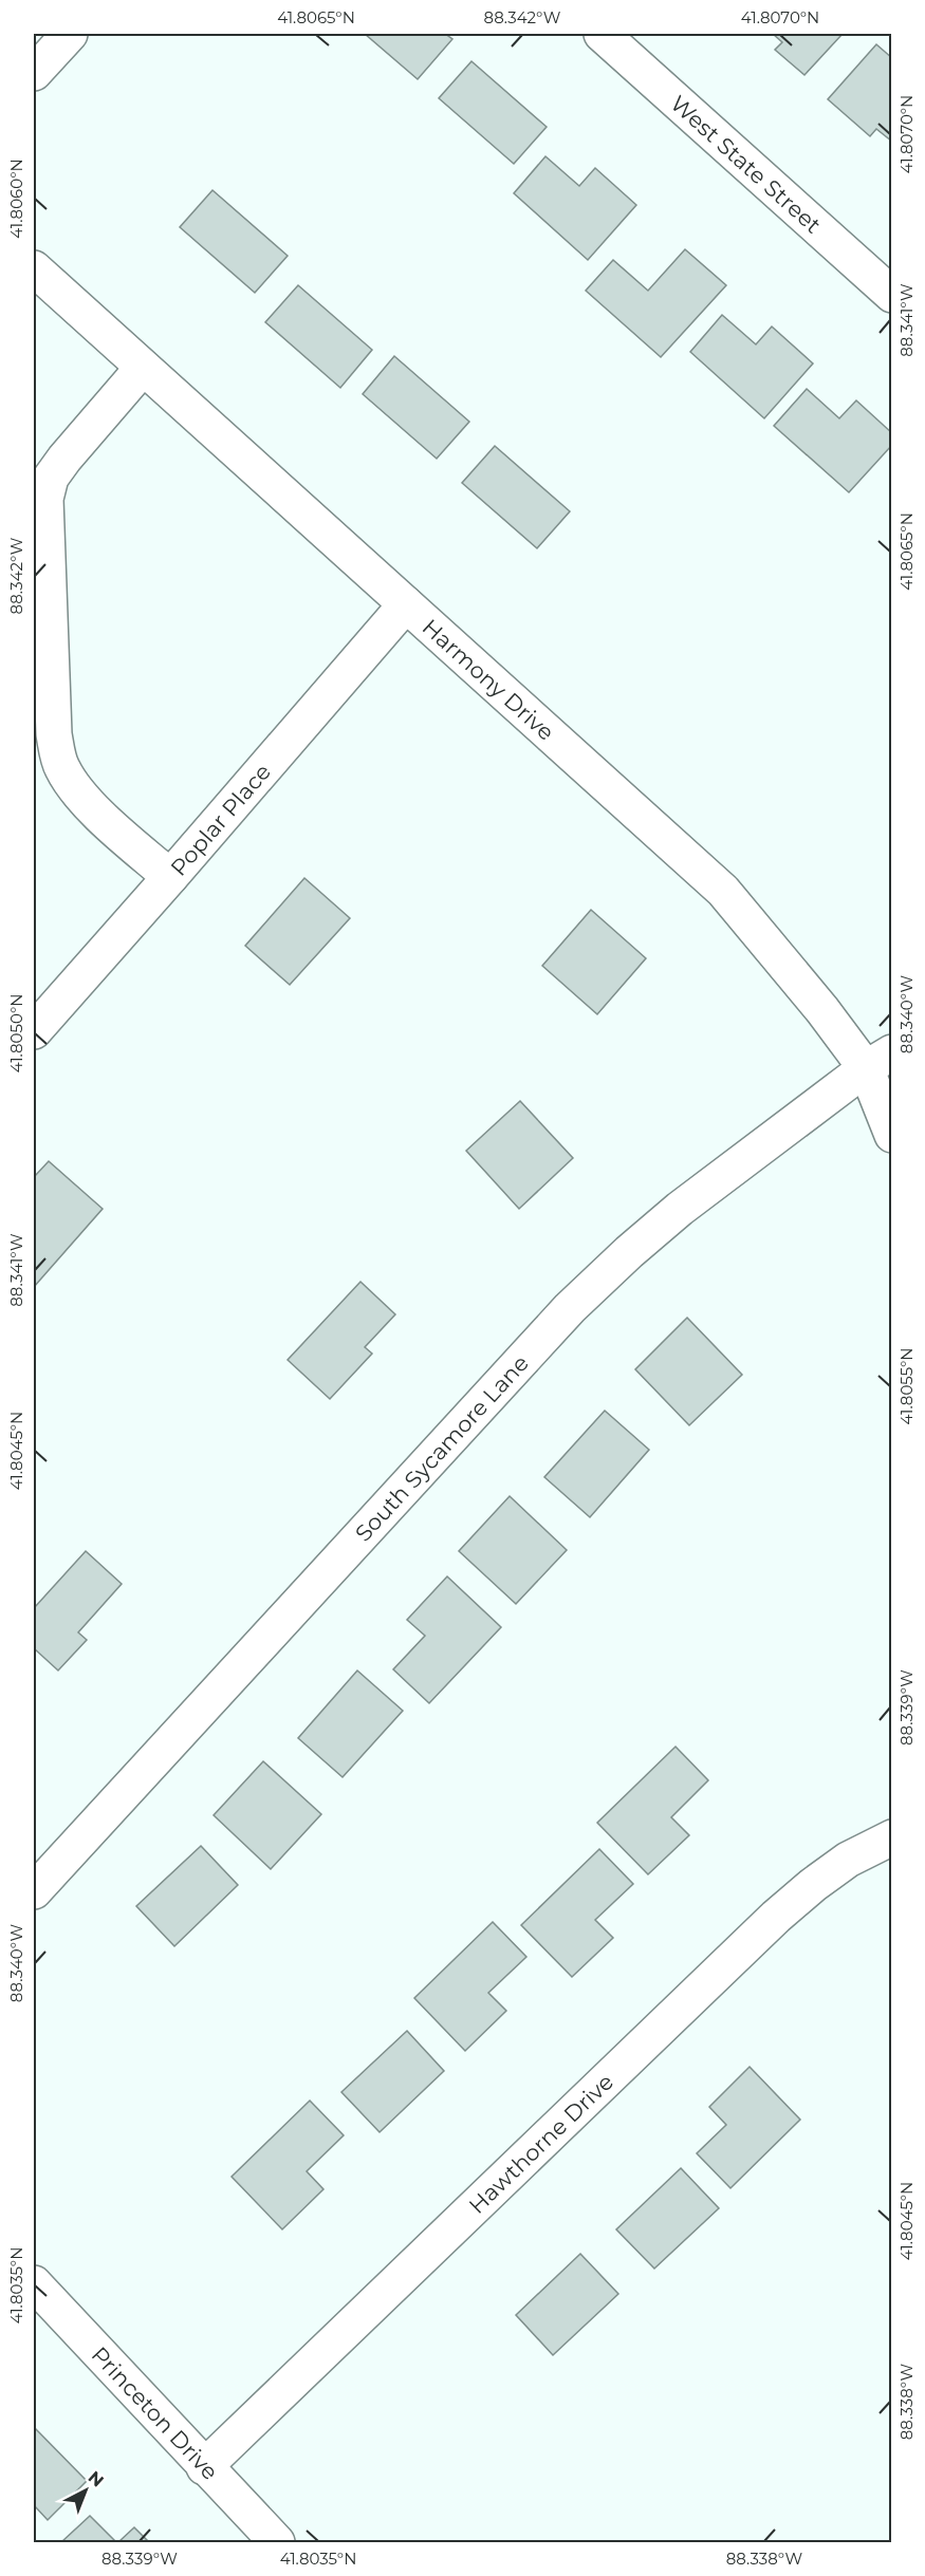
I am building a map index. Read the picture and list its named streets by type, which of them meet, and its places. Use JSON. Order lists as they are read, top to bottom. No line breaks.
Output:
{"streets":{"street":["West State Street","Harmony Drive","Poplar Place","South Sycamore Lane","Hawthorne Drive","Princeton Drive"]},"crossings":[["Harmony Drive","Poplar Place"],["Harmony Drive","South Sycamore Lane"],["Hawthorne Drive","Princeton Drive"]],"north":"top right","coordinates":["41.8065°N","88.342°W","41.8070°N","41.8060°N","88.341°W","88.340°W","41.8050°N","41.8055°N","41.8045°N","88.339°W","41.8035°N","88.338°W"]}
